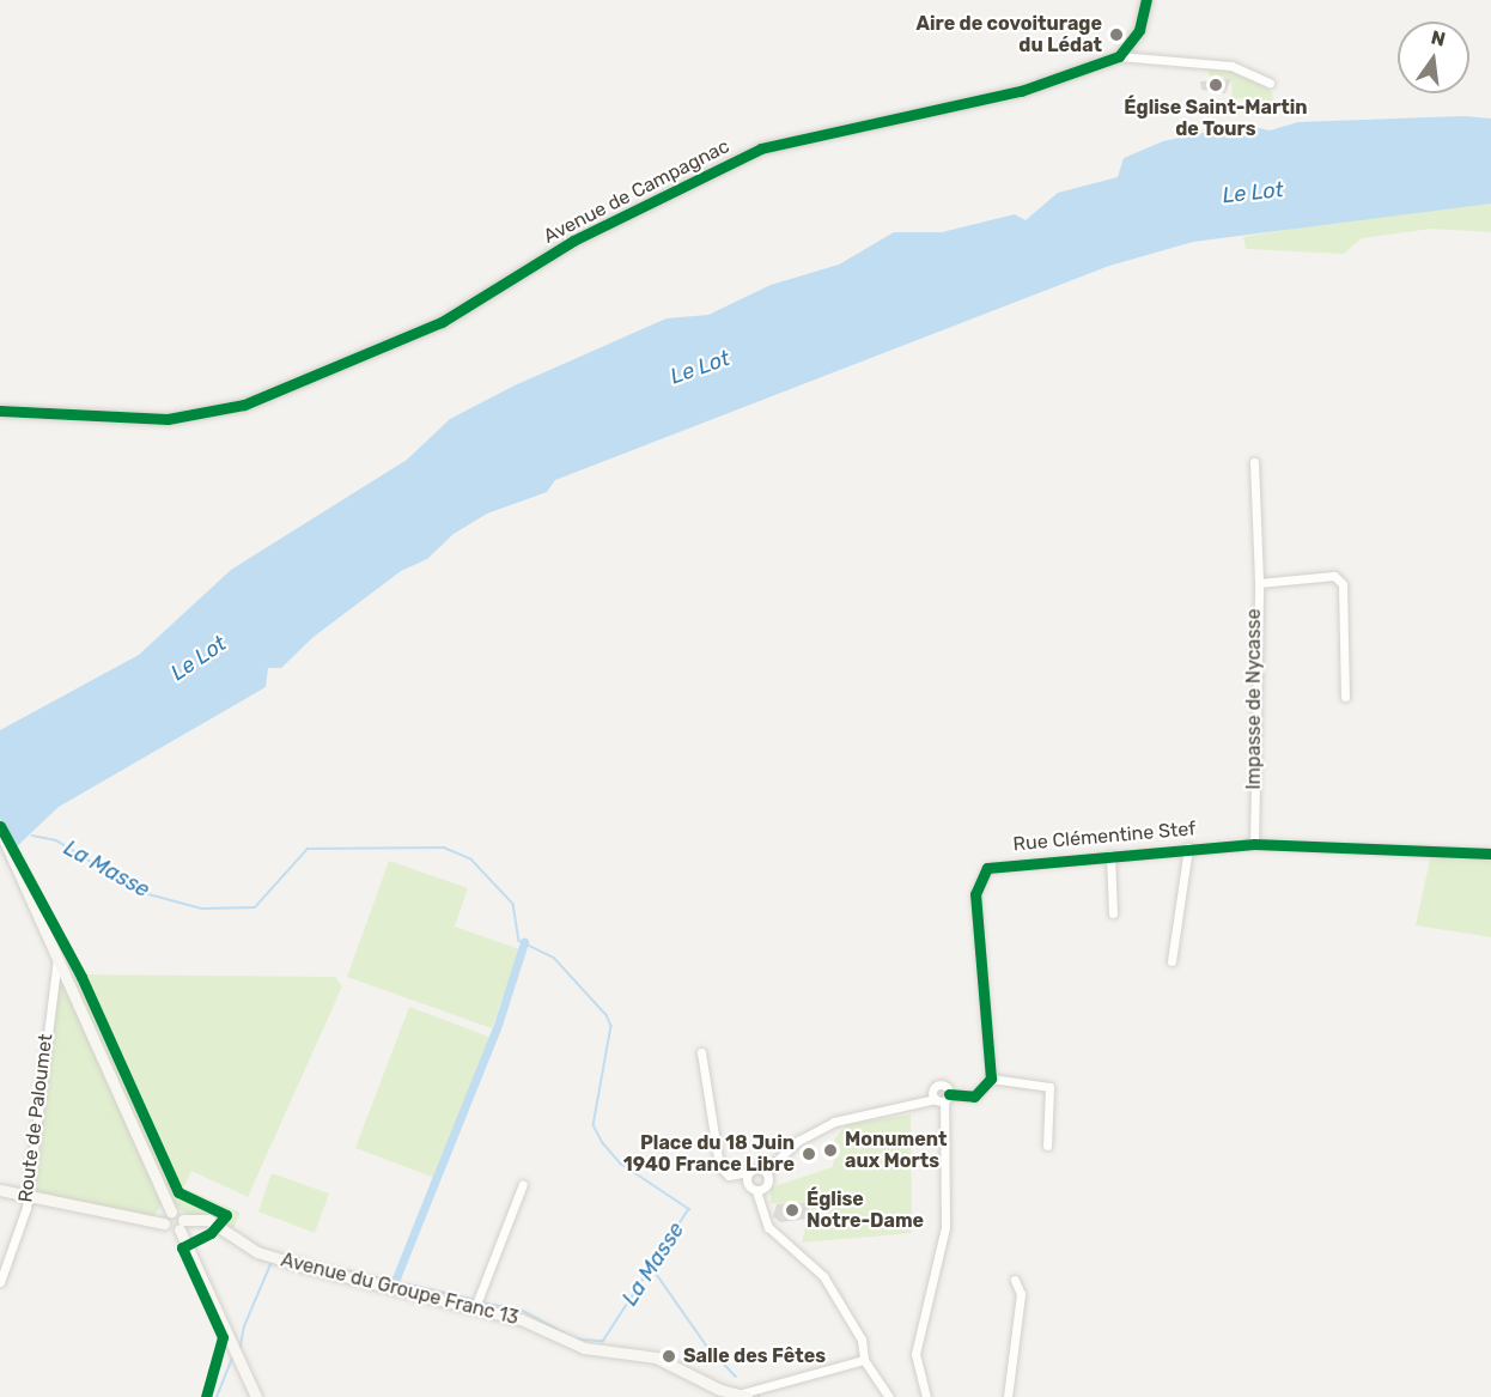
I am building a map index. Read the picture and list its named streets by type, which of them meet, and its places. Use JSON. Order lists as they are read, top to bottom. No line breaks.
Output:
{"streets":{"street":["Avenue de Campagnac","Impasse de Nycasse","Rue Clémentine Stef","Route de Paloumet","Avenue du Groupe Franc 13"]},"crossings":[["Impasse de Nycasse","Rue Clémentine Stef"]],"water":["Le Lot","La Masse"],"places":["Aire de covoiturage du Lédat","Église Saint-Martin de Tours","Monument aux Morts","Place du 18 Juin 1940 France Libre","Église Notre-Dame","Salle des Fêtes"],"north":"top"}
